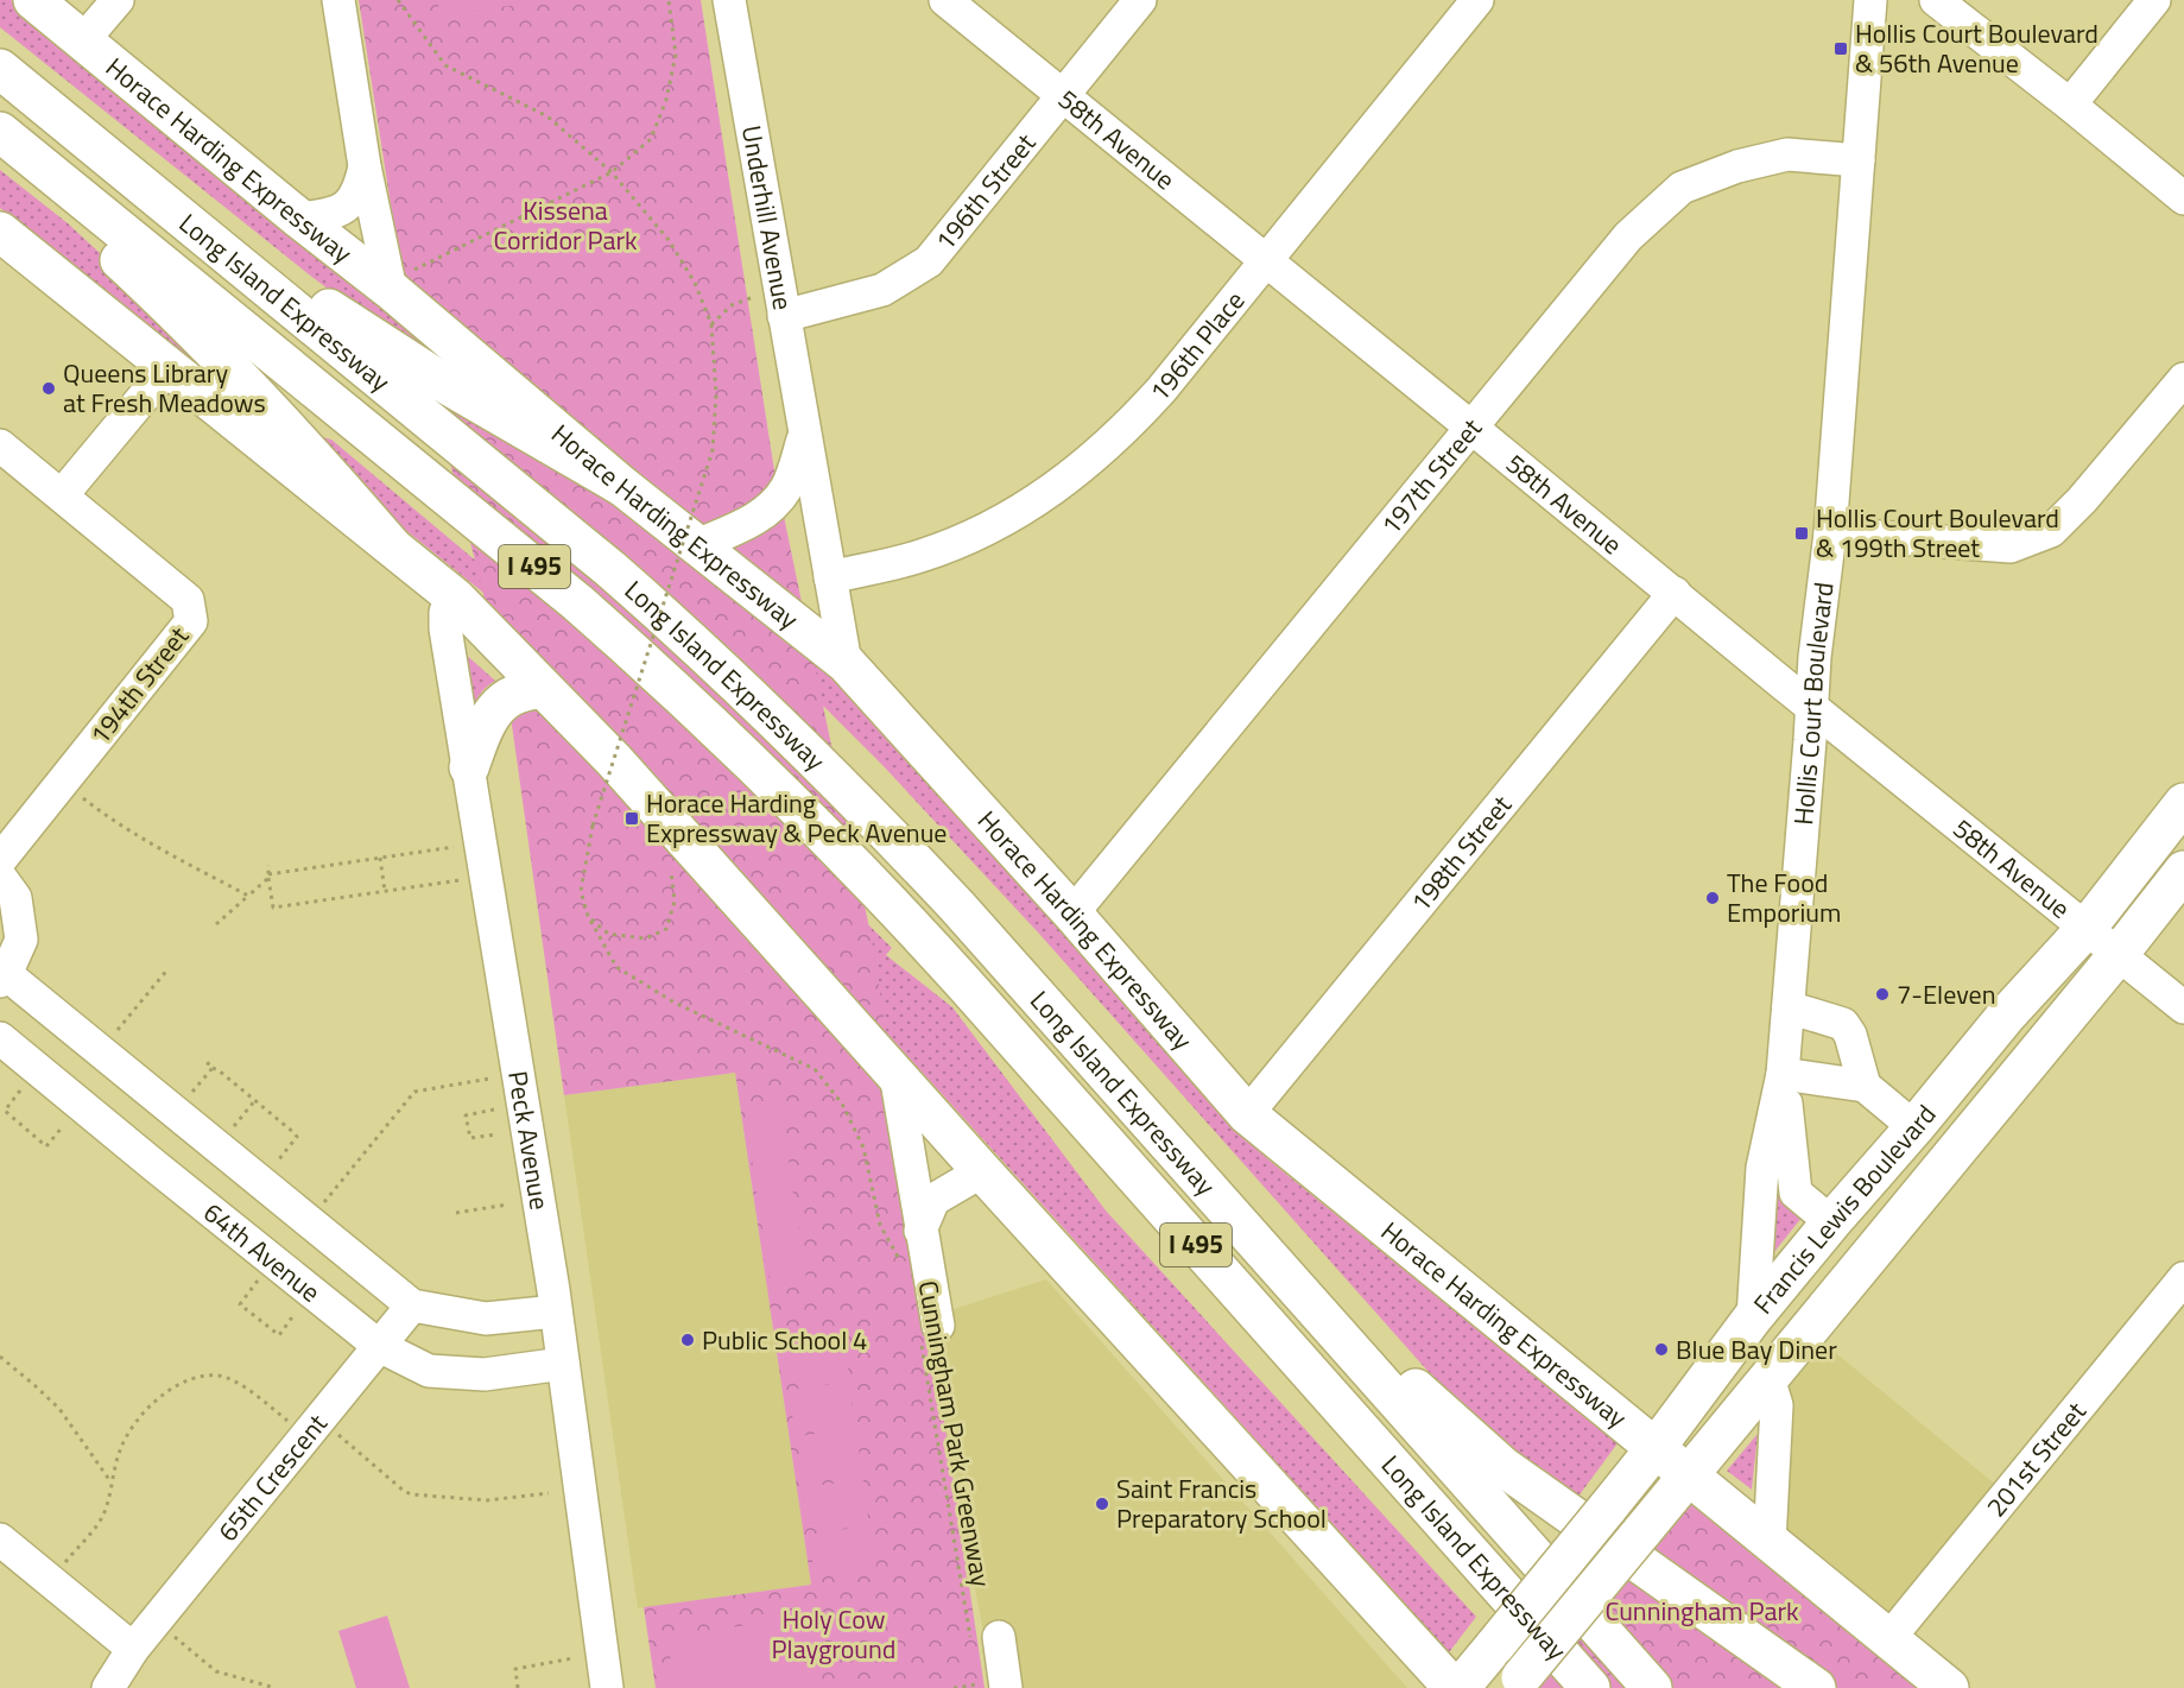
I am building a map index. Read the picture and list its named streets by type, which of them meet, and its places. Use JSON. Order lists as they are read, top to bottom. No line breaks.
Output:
{"streets":{"main road":["Horace Harding Expressway","Long Island Expressway","I 495","Francis Lewis Boulevard"],"street":["58th Avenue","196th Street","Underhill Avenue","196th Place","197th Street","194th Street","Hollis Court Boulevard","198th Street","Peck Avenue","64th Avenue","201st Street","65th Crescent"],"path":["Cunningham Park Greenway"]},"crossings":[["58th Avenue","196th Street"],["58th Avenue","196th Place"],["58th Avenue","197th Street"],["58th Avenue","Hollis Court Boulevard"],["58th Avenue","198th Street"],["58th Avenue","Francis Lewis Boulevard"],["Horace Harding Expressway","Underhill Avenue"],["Horace Harding Expressway","197th Street"],["Horace Harding Expressway","198th Street"],["Horace Harding Expressway","Francis Lewis Boulevard"],["Horace Harding Expressway","201st Street"],["196th Street","Underhill Avenue"],["Underhill Avenue","196th Place"],["197th Street","Hollis Court Boulevard"],["Hollis Court Boulevard","Francis Lewis Boulevard"],["Peck Avenue","64th Avenue"],["64th Avenue","65th Crescent"]],"parks":["Kissena Corridor Park","Cunningham Park","Holy Cow Playground"],"places":{"transit":["Hollis Court Boulevard & 56th Avenue","Hollis Court Boulevard & 199th Street","Horace Harding Expressway & Peck Avenue"],"other":["Queens Library at Fresh Meadows","The Food Emporium","7-Eleven","Public School 4","Blue Bay Diner","Saint Francis Preparatory School"]}}
